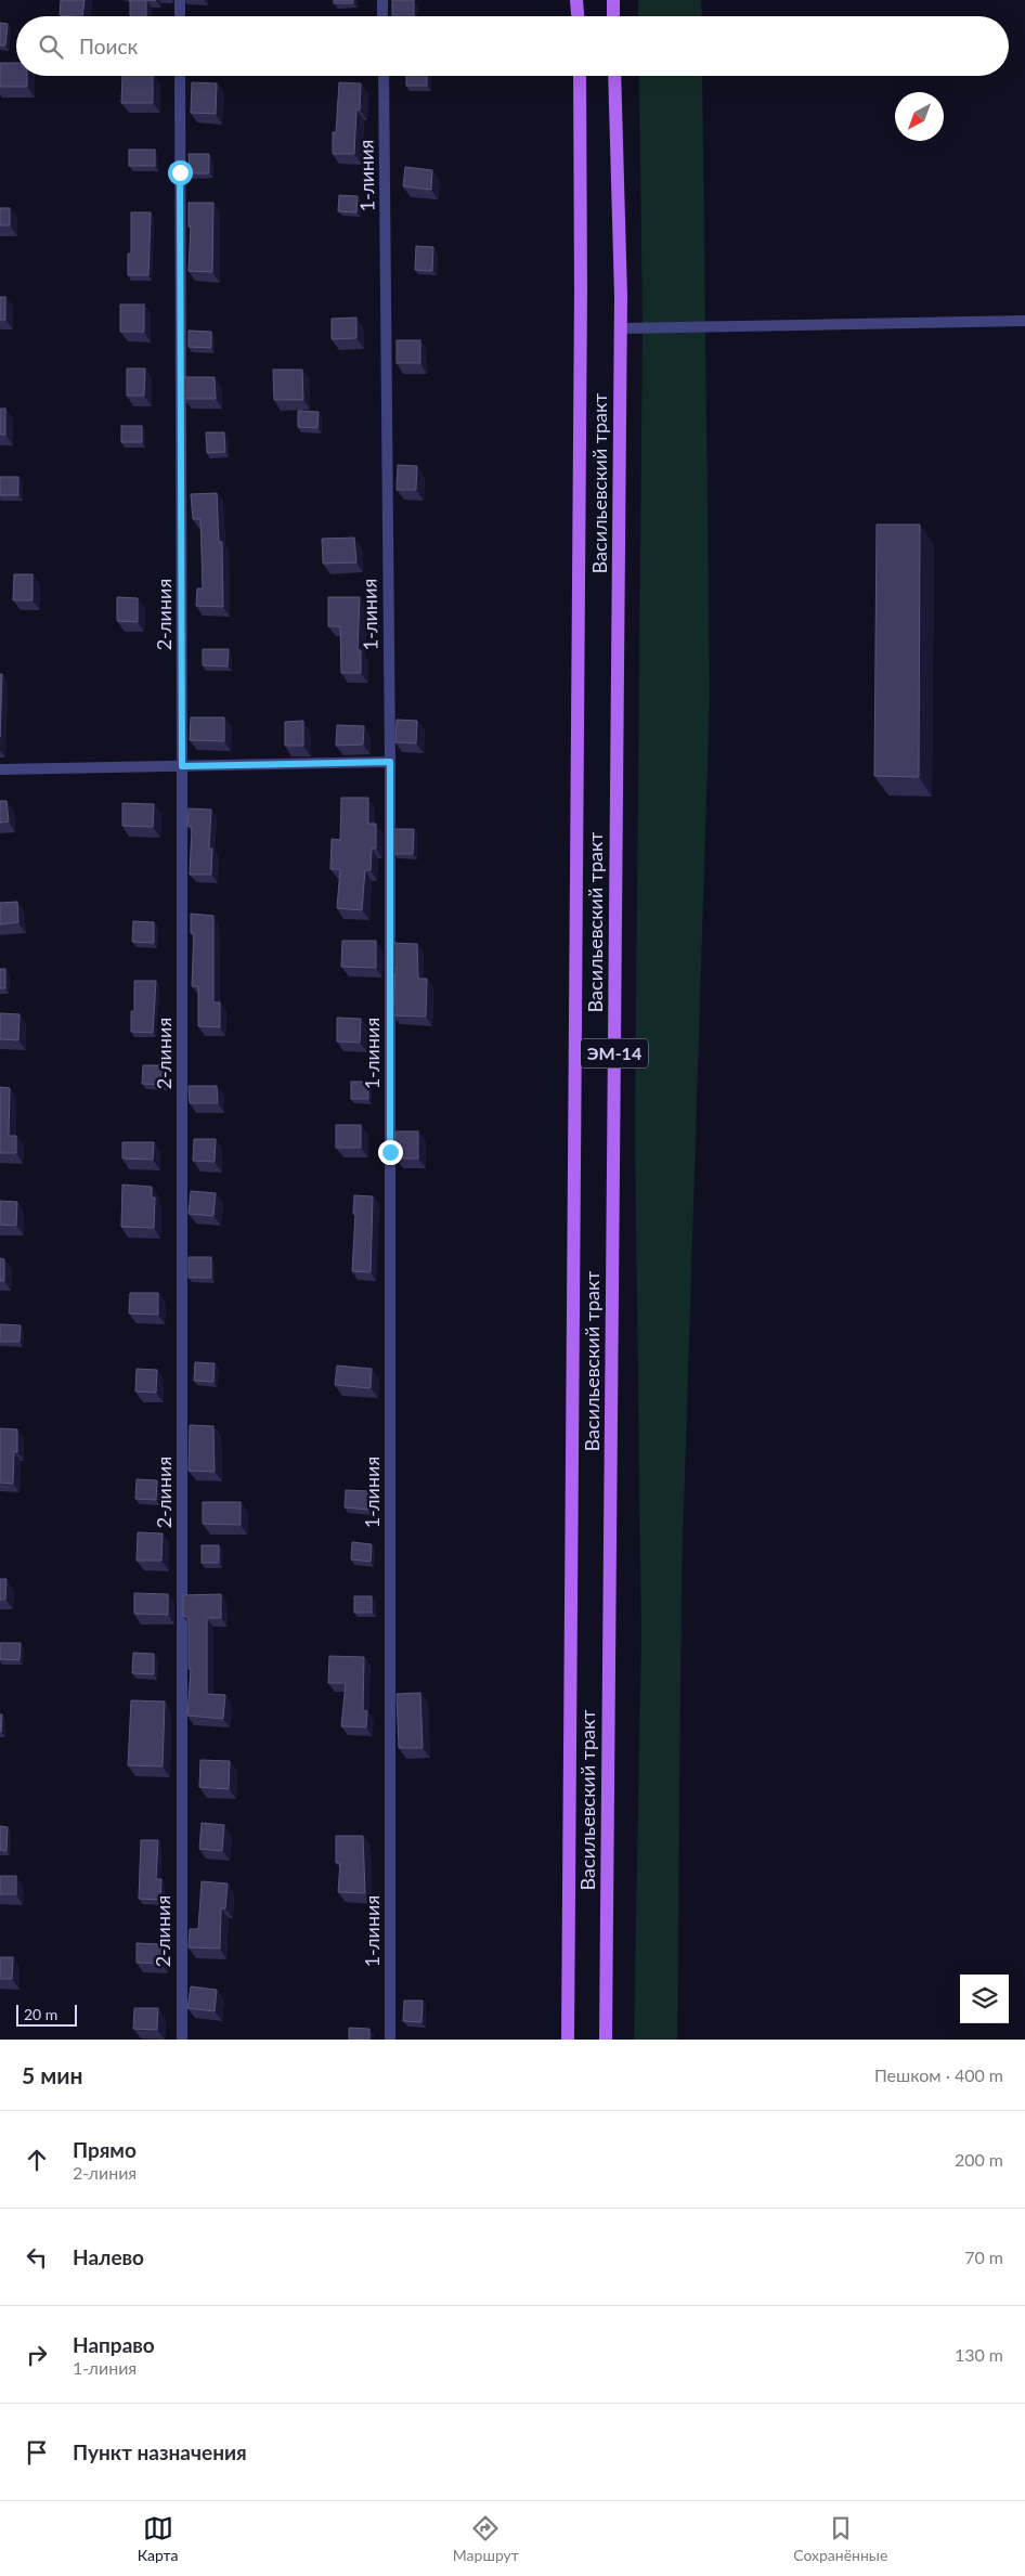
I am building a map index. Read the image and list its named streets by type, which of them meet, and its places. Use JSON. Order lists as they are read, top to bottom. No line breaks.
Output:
{"streets":{"main road":["Васильевский тракт","ЭМ-14"],"street":["1-линия","2-линия"]},"scale_bar":"20 m","north":"bottom left","page":{"search":"Поиск","scale":"20 m","heading":["5 мин","Пешком · 400 m"],"list":[["Прямо","2-линия","200 m"],["Налево","70 m"],["Направо","1-линия","130 m"],"Пункт назначения"],"nav":["Карта","Маршрут","Сохранённые"]}}
